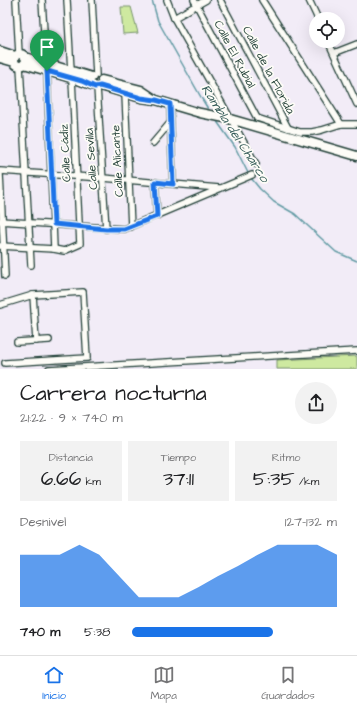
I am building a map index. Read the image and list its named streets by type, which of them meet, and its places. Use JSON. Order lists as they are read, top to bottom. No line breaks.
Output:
{"streets":{"street":["Calle El Rubial","Calle de la Florida","Calle Cádiz","Calle Sevilla","Calle Alicante"]},"water":["Rambla del Charco"],"page":{"heading":["Carrera nocturna","21:22 · 9 × 740 m"],"stats":[["Distancia","6.66 km"],["Tiempo","37:11"],["Ritmo","5:35 /km"]],"chart":["Desnivel","127–132 m"],"list":[{"name":"740 m","note":"5:38"}],"tabs":["Inicio","Mapa","Guardados"]}}
